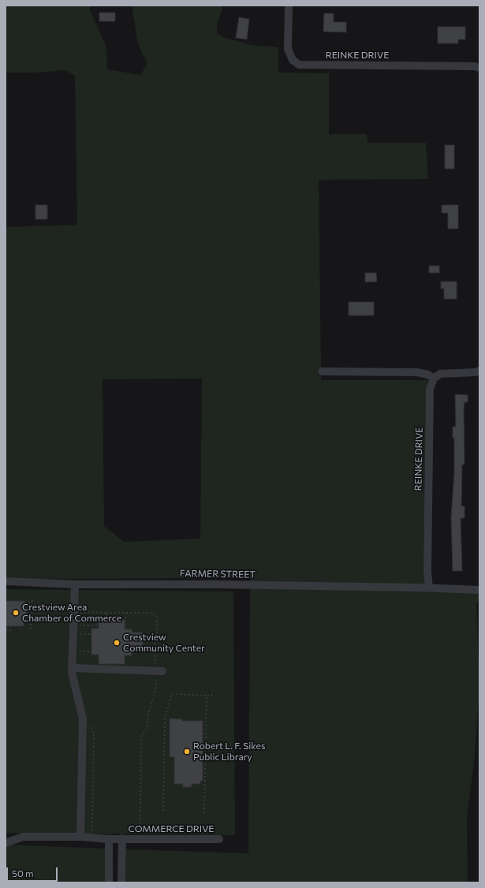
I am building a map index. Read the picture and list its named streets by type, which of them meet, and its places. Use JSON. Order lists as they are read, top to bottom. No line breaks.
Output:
{"streets":{"street":["REINKE DRIVE","FARMER STREET","COMMERCE DRIVE"]},"crossings":[["REINKE DRIVE","FARMER STREET"]],"places":["Crestview Area Chamber of Commerce","Crestview Community Center","Robert L. F. Sikes Public Library"],"scale_bar":"50 m"}
